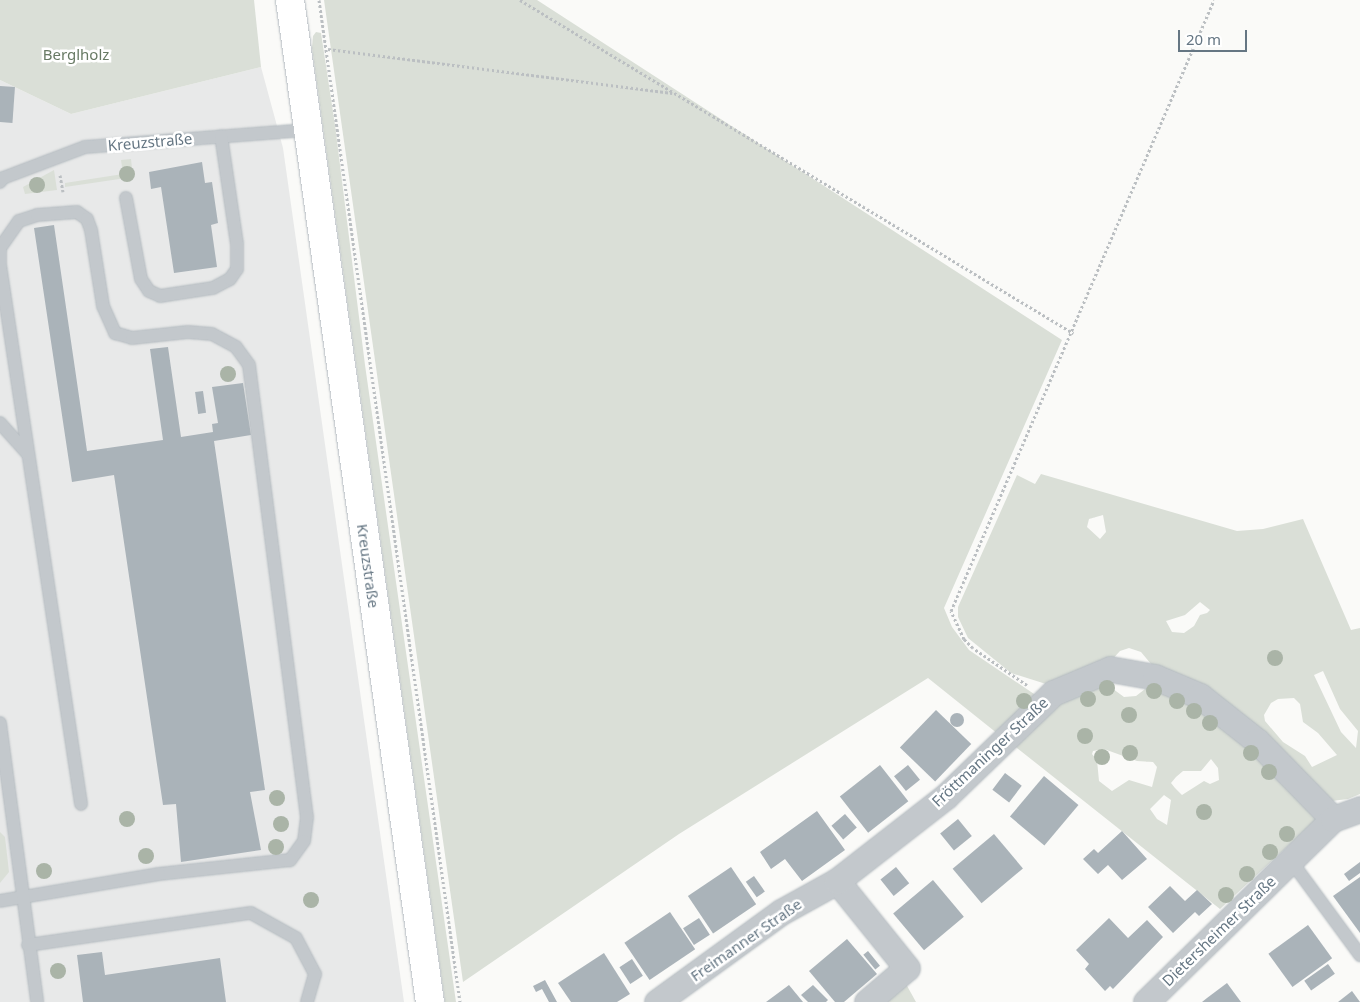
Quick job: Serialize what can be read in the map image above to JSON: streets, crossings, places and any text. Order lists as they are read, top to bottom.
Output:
{
  "streets": {
    "main road": ["Kreuzstraße"],
    "street": ["Fröttmaninger Straße", "Dietersheimer Straße", "Freimanner Straße"]
  },
  "crossings": [
    ["Fröttmaninger Straße", "Dietersheimer Straße"],
    ["Fröttmaninger Straße", "Freimanner Straße"]
  ],
  "parks": ["Berglholz"],
  "scale_bar": "20 m"
}
